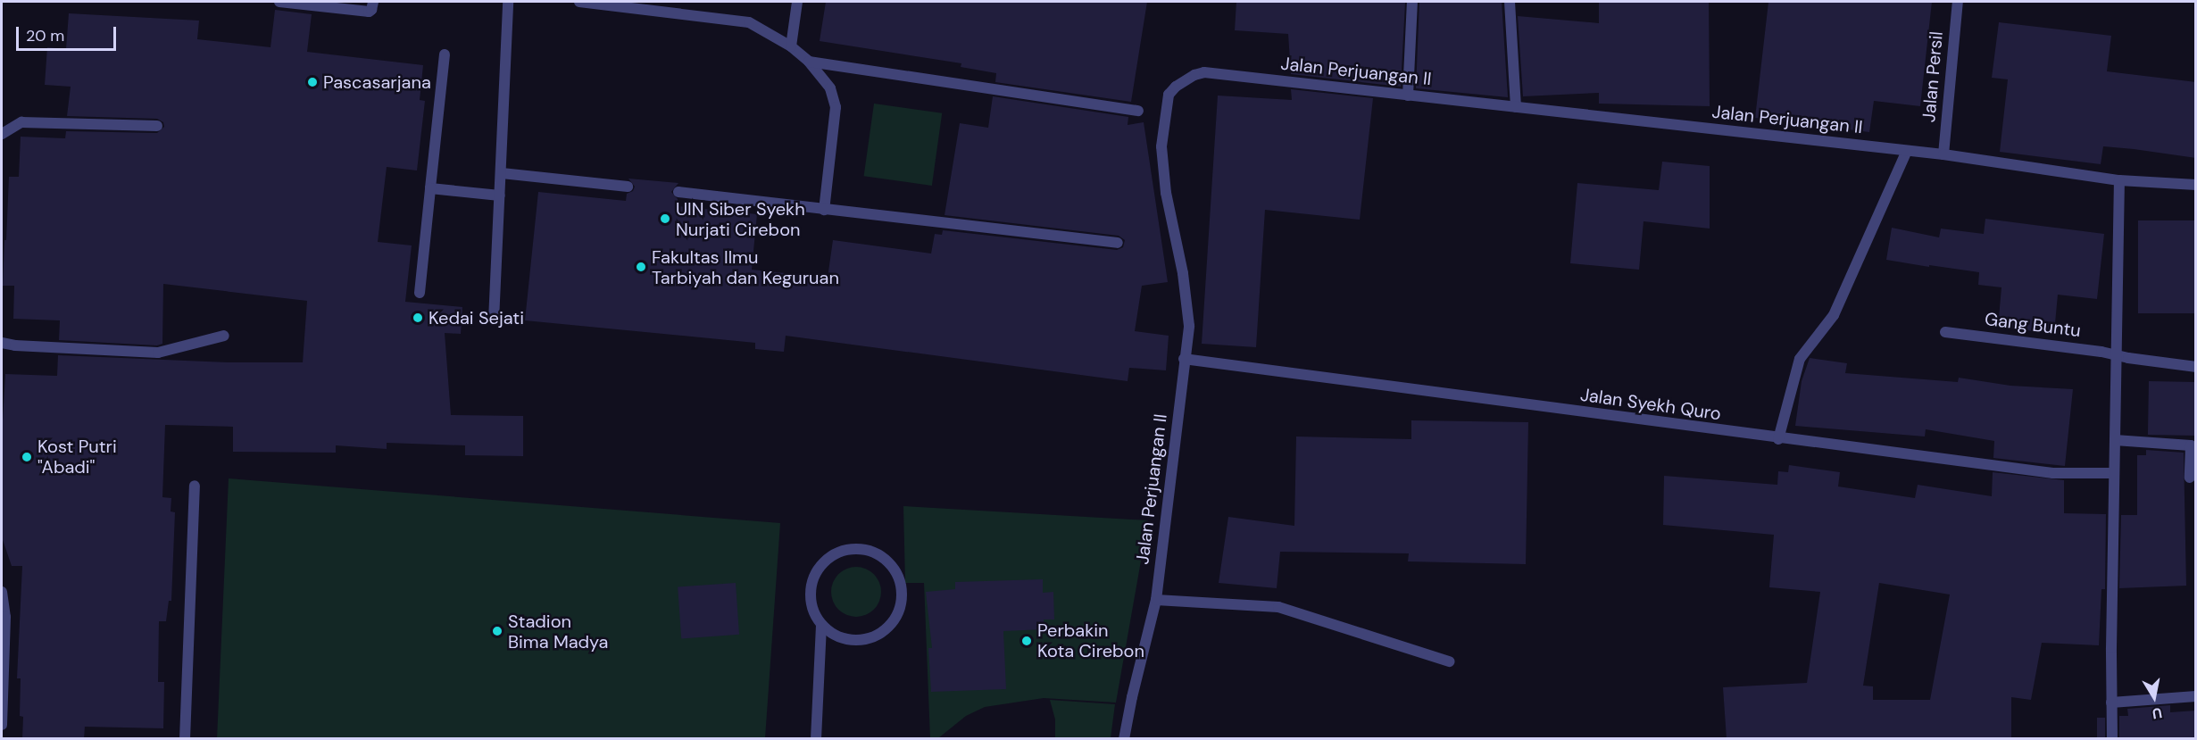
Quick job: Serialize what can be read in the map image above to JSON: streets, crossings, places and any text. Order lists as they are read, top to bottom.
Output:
{
  "streets": {
    "street": [
      "Jalan Perjuangan II",
      "Jalan Persil",
      "Gang Buntu",
      "Jalan Syekh Quro"
    ]
  },
  "crossings": [
    ["Jalan Perjuangan II", "Jalan Persil"],
    ["Jalan Perjuangan II", "Jalan Syekh Quro"]
  ],
  "places": [
    "Pascasarjana",
    "UIN Siber Syekh Nurjati Cirebon",
    "Fakultas Ilmu Tarbiyah dan Keguruan",
    "Kedai Sejati",
    "Kost Putri \"Abadi\"",
    "Stadion Bima Madya",
    "Perbakin Kota Cirebon"
  ],
  "scale_bar": "20 m",
  "north": "bottom"
}
